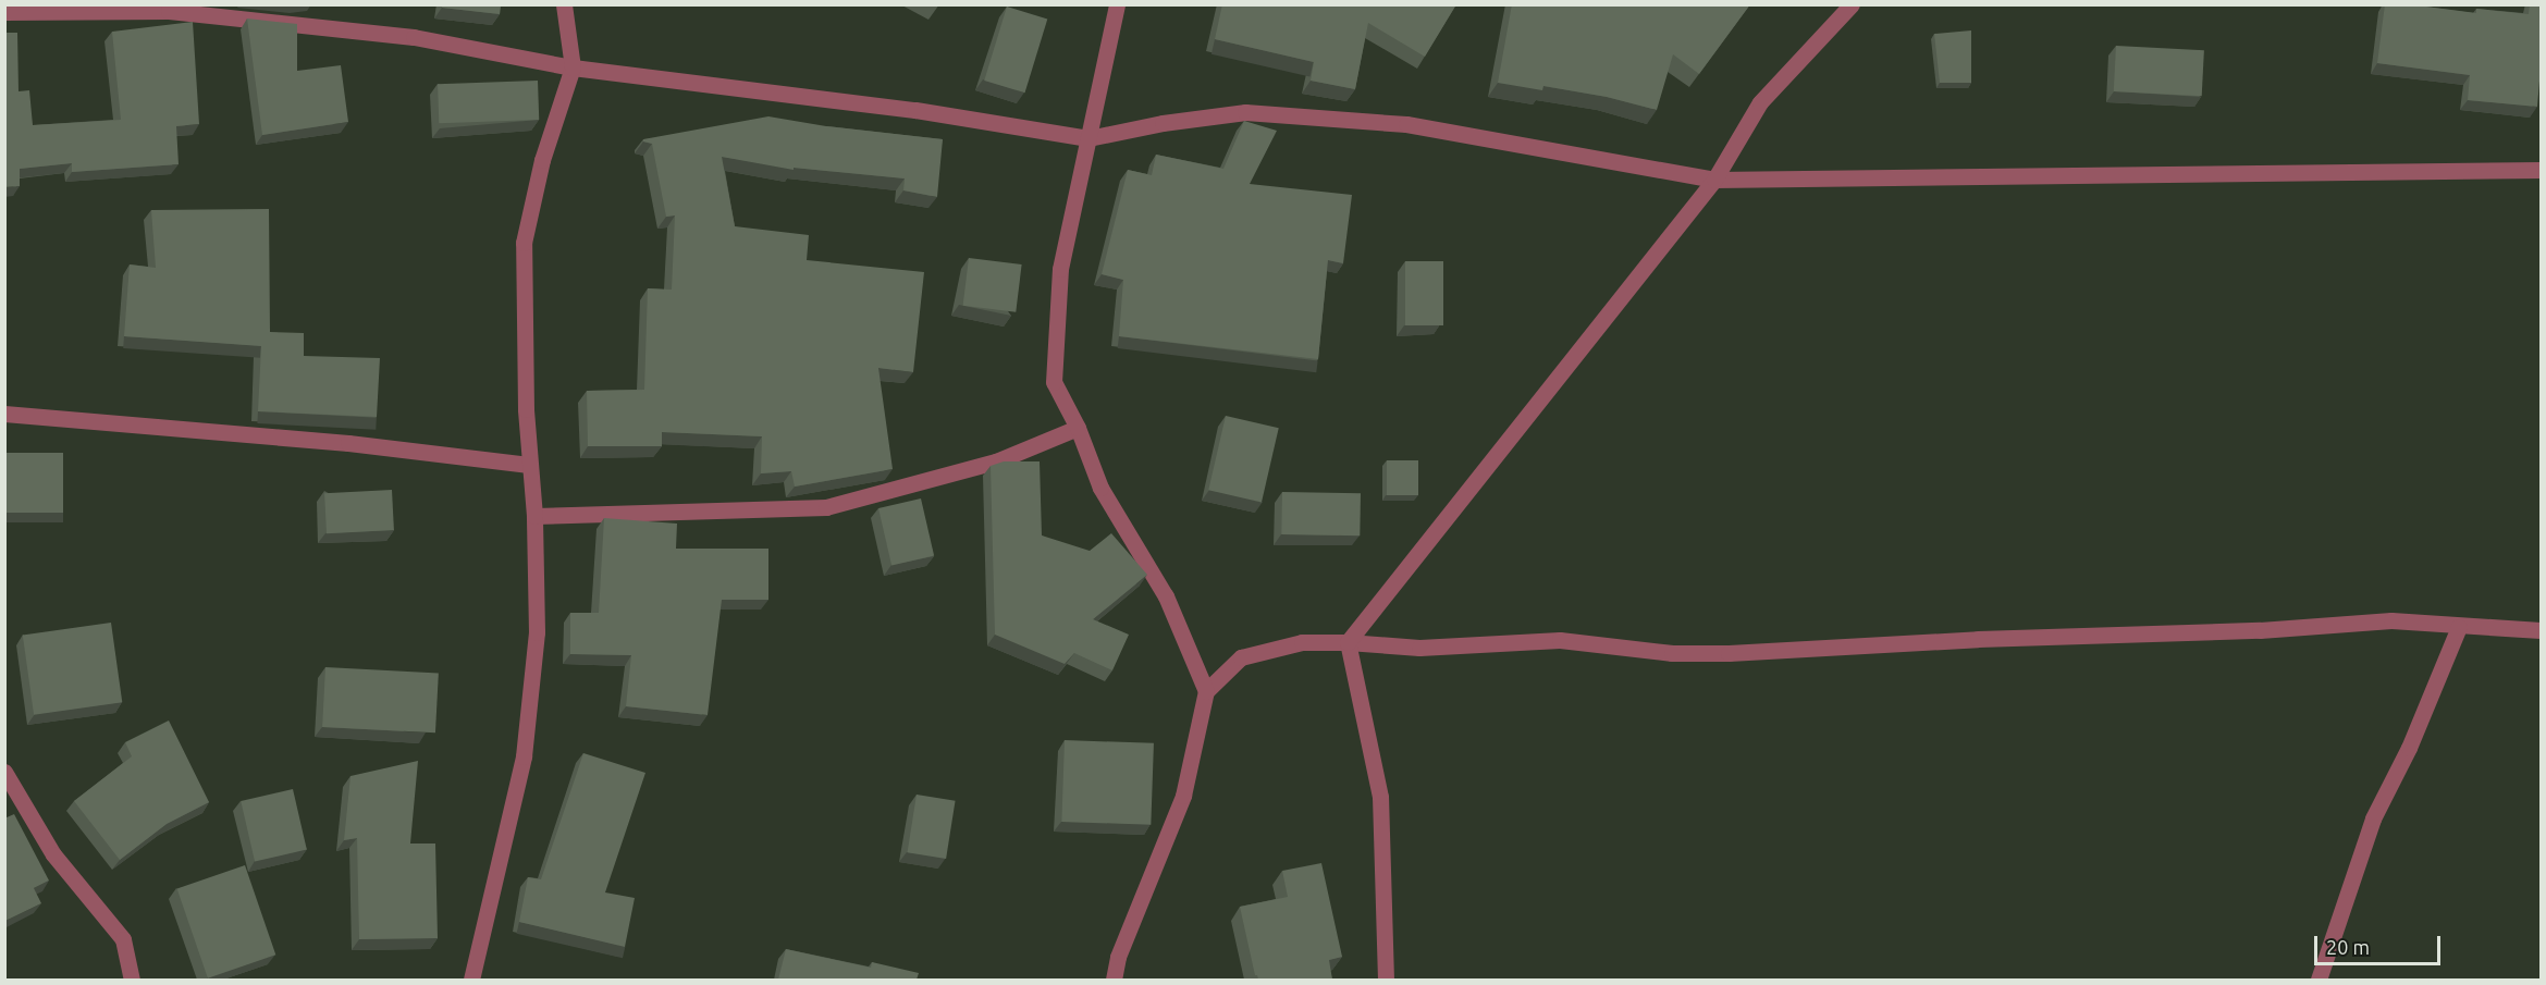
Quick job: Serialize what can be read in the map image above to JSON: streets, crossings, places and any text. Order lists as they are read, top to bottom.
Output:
{
  "scale_bar": "20 m"
}
